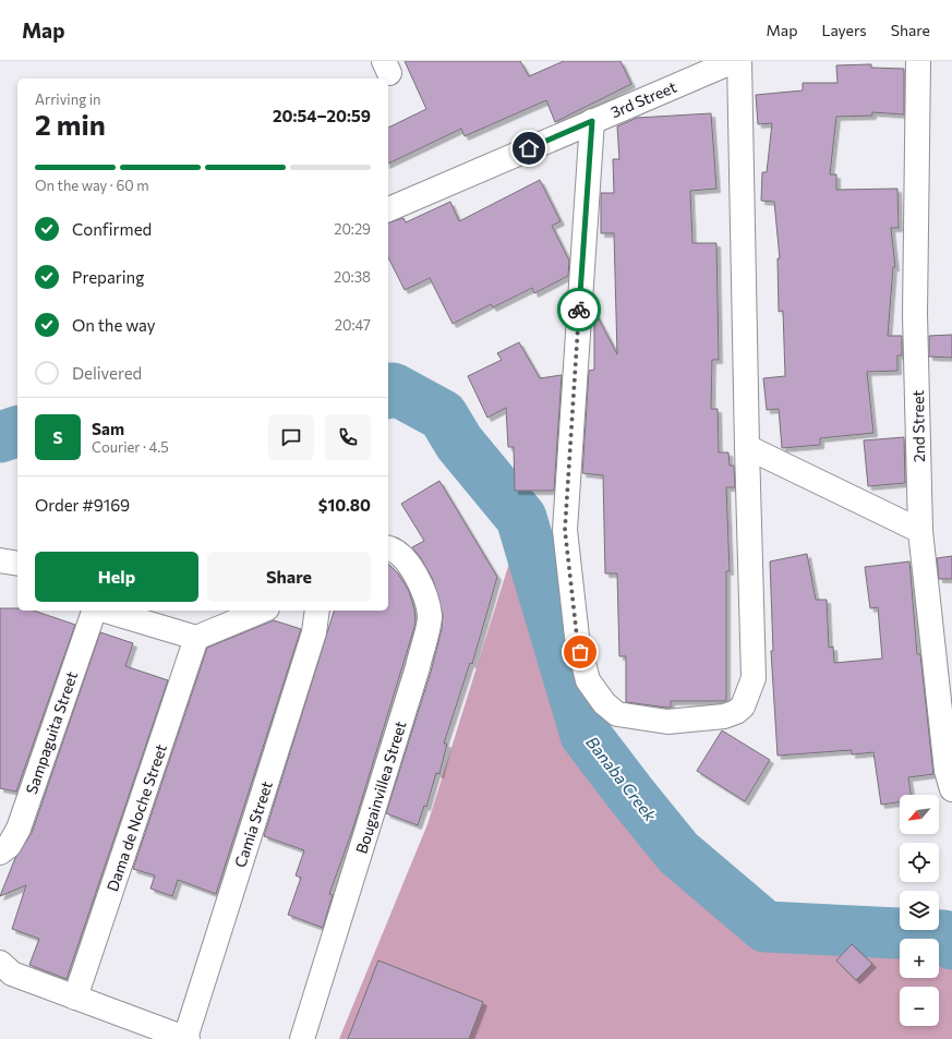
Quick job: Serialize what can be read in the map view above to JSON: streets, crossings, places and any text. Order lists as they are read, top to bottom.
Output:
{
  "streets": {
    "street": [
      "3rd Street",
      "2nd Street",
      "Sampaguita Street",
      "Bougainvillea Street",
      "Dama de Noche Street",
      "Camia Street"
    ]
  },
  "water": ["Banaba Creek"],
  "north": "bottom left",
  "page": {
    "header": "Map",
    "nav": ["Map", "Layers", "Share"],
    "heading": ["2 min", "Arriving in", "20:54–20:59"],
    "panel": [
      "Sam",
      "Courier · 4.5",
      "Order #9169",
      "$10.80"
    ],
    "bar": "On the way · 60 m",
    "list": [
      ["Confirmed", "20:29"],
      ["Preparing", "20:38"],
      ["On the way", "20:47"],
      "Delivered"
    ],
    "round": "S",
    "buttons": ["Help", "Share"],
    "map_buttons": ["+", "−"]
  }
}
